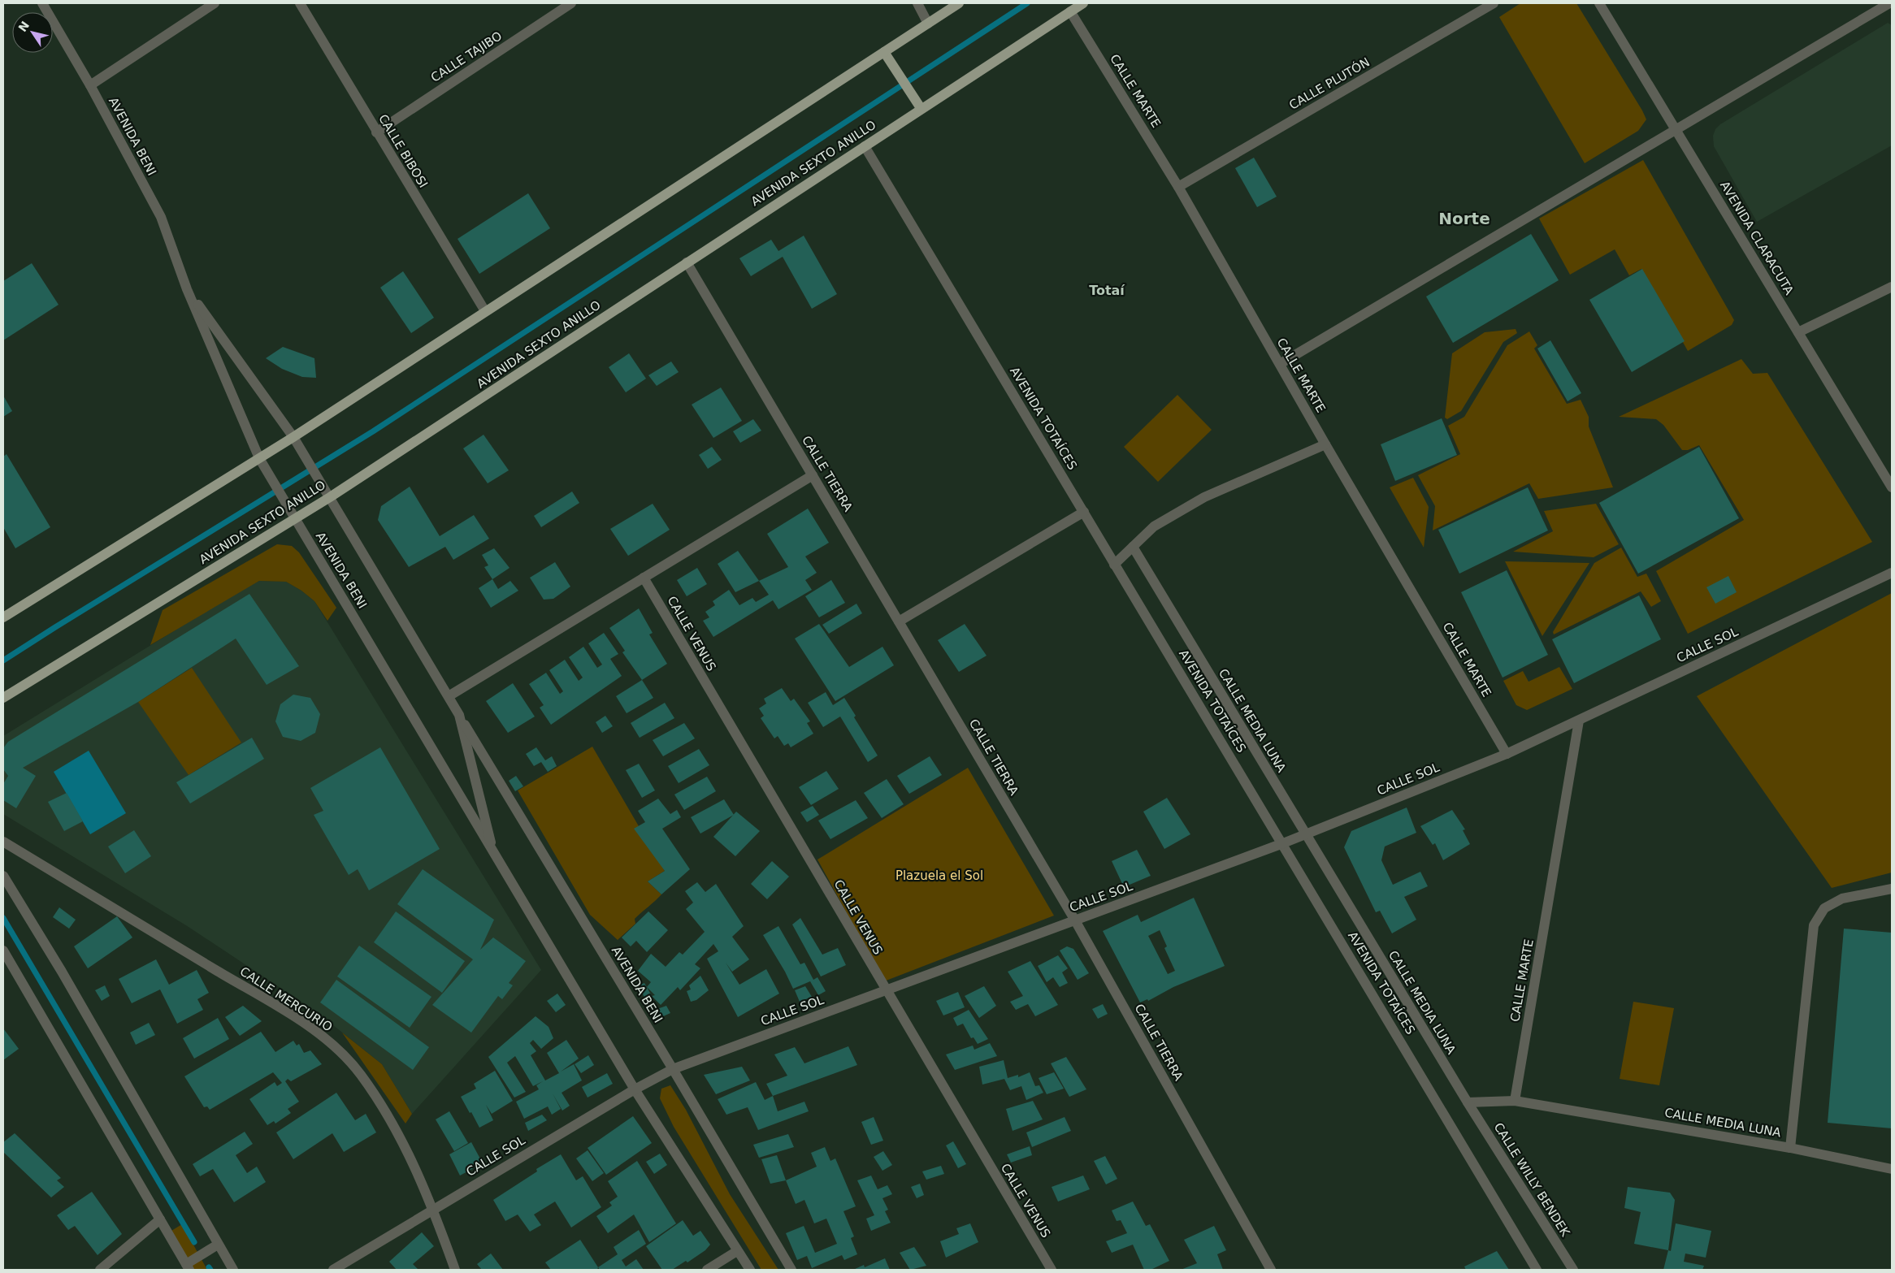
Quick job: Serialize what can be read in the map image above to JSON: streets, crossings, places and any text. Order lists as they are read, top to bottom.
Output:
{
  "streets": {
    "main road": ["AVENIDA SEXTO ANILLO"],
    "street": [
      "CALLE TAJIBO",
      "CALLE PLUTÓN",
      "CALLE MARTE",
      "AVENIDA BENI",
      "CALLE BIBOSI",
      "AVENIDA CLARACUTA",
      "AVENIDA TOTAÍCES",
      "CALLE TIERRA",
      "CALLE VENUS",
      "CALLE SOL",
      "CALLE MEDIA LUNA",
      "CALLE MERCURIO",
      "CALLE WILLY BENDEK"
    ]
  },
  "crossings": [
    ["CALLE TAJIBO", "CALLE BIBOSI"],
    ["CALLE PLUTÓN", "CALLE MARTE"],
    ["CALLE MARTE", "AVENIDA SEXTO ANILLO"],
    ["CALLE MARTE", "CALLE SOL"],
    ["CALLE MARTE", "CALLE MEDIA LUNA"],
    ["AVENIDA BENI", "AVENIDA SEXTO ANILLO"],
    ["AVENIDA BENI", "CALLE SOL"],
    ["AVENIDA SEXTO ANILLO", "AVENIDA TOTAÍCES"],
    ["AVENIDA SEXTO ANILLO", "CALLE TIERRA"],
    ["AVENIDA TOTAÍCES", "CALLE SOL"],
    ["CALLE TIERRA", "CALLE SOL"],
    ["CALLE VENUS", "CALLE SOL"],
    ["CALLE SOL", "CALLE MEDIA LUNA"],
    ["CALLE SOL", "CALLE MERCURIO"],
    ["CALLE MEDIA LUNA", "CALLE WILLY BENDEK"]
  ],
  "districts": ["Norte", "Totaí"],
  "parks": ["Plazuela el Sol"],
  "north": "top left"
}
